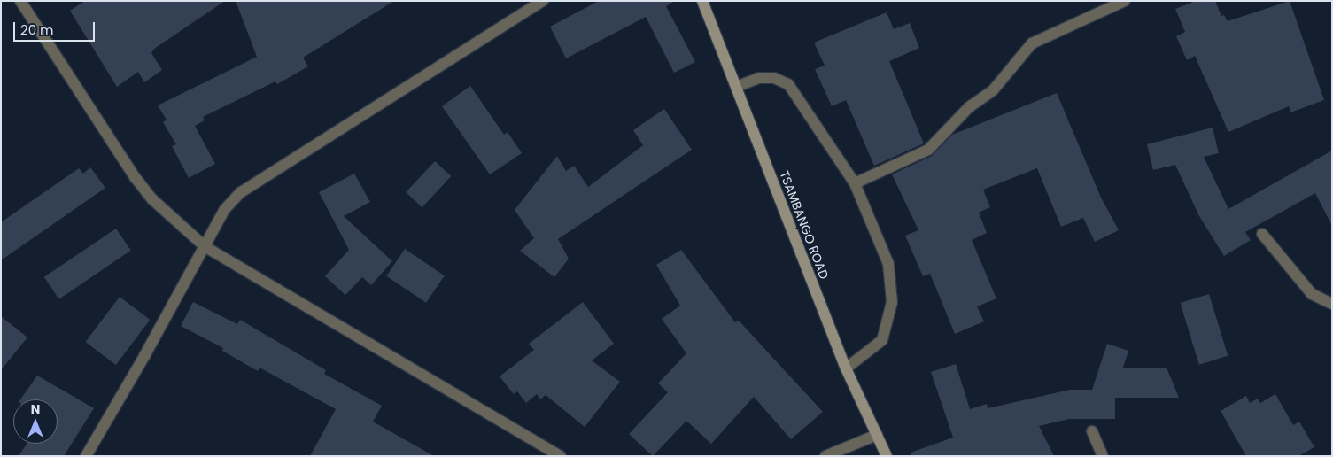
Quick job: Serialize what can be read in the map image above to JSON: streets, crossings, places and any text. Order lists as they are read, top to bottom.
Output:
{
  "streets": {
    "street": ["TSAMBANGO ROAD"]
  },
  "scale_bar": "20 m",
  "north": "top"
}
